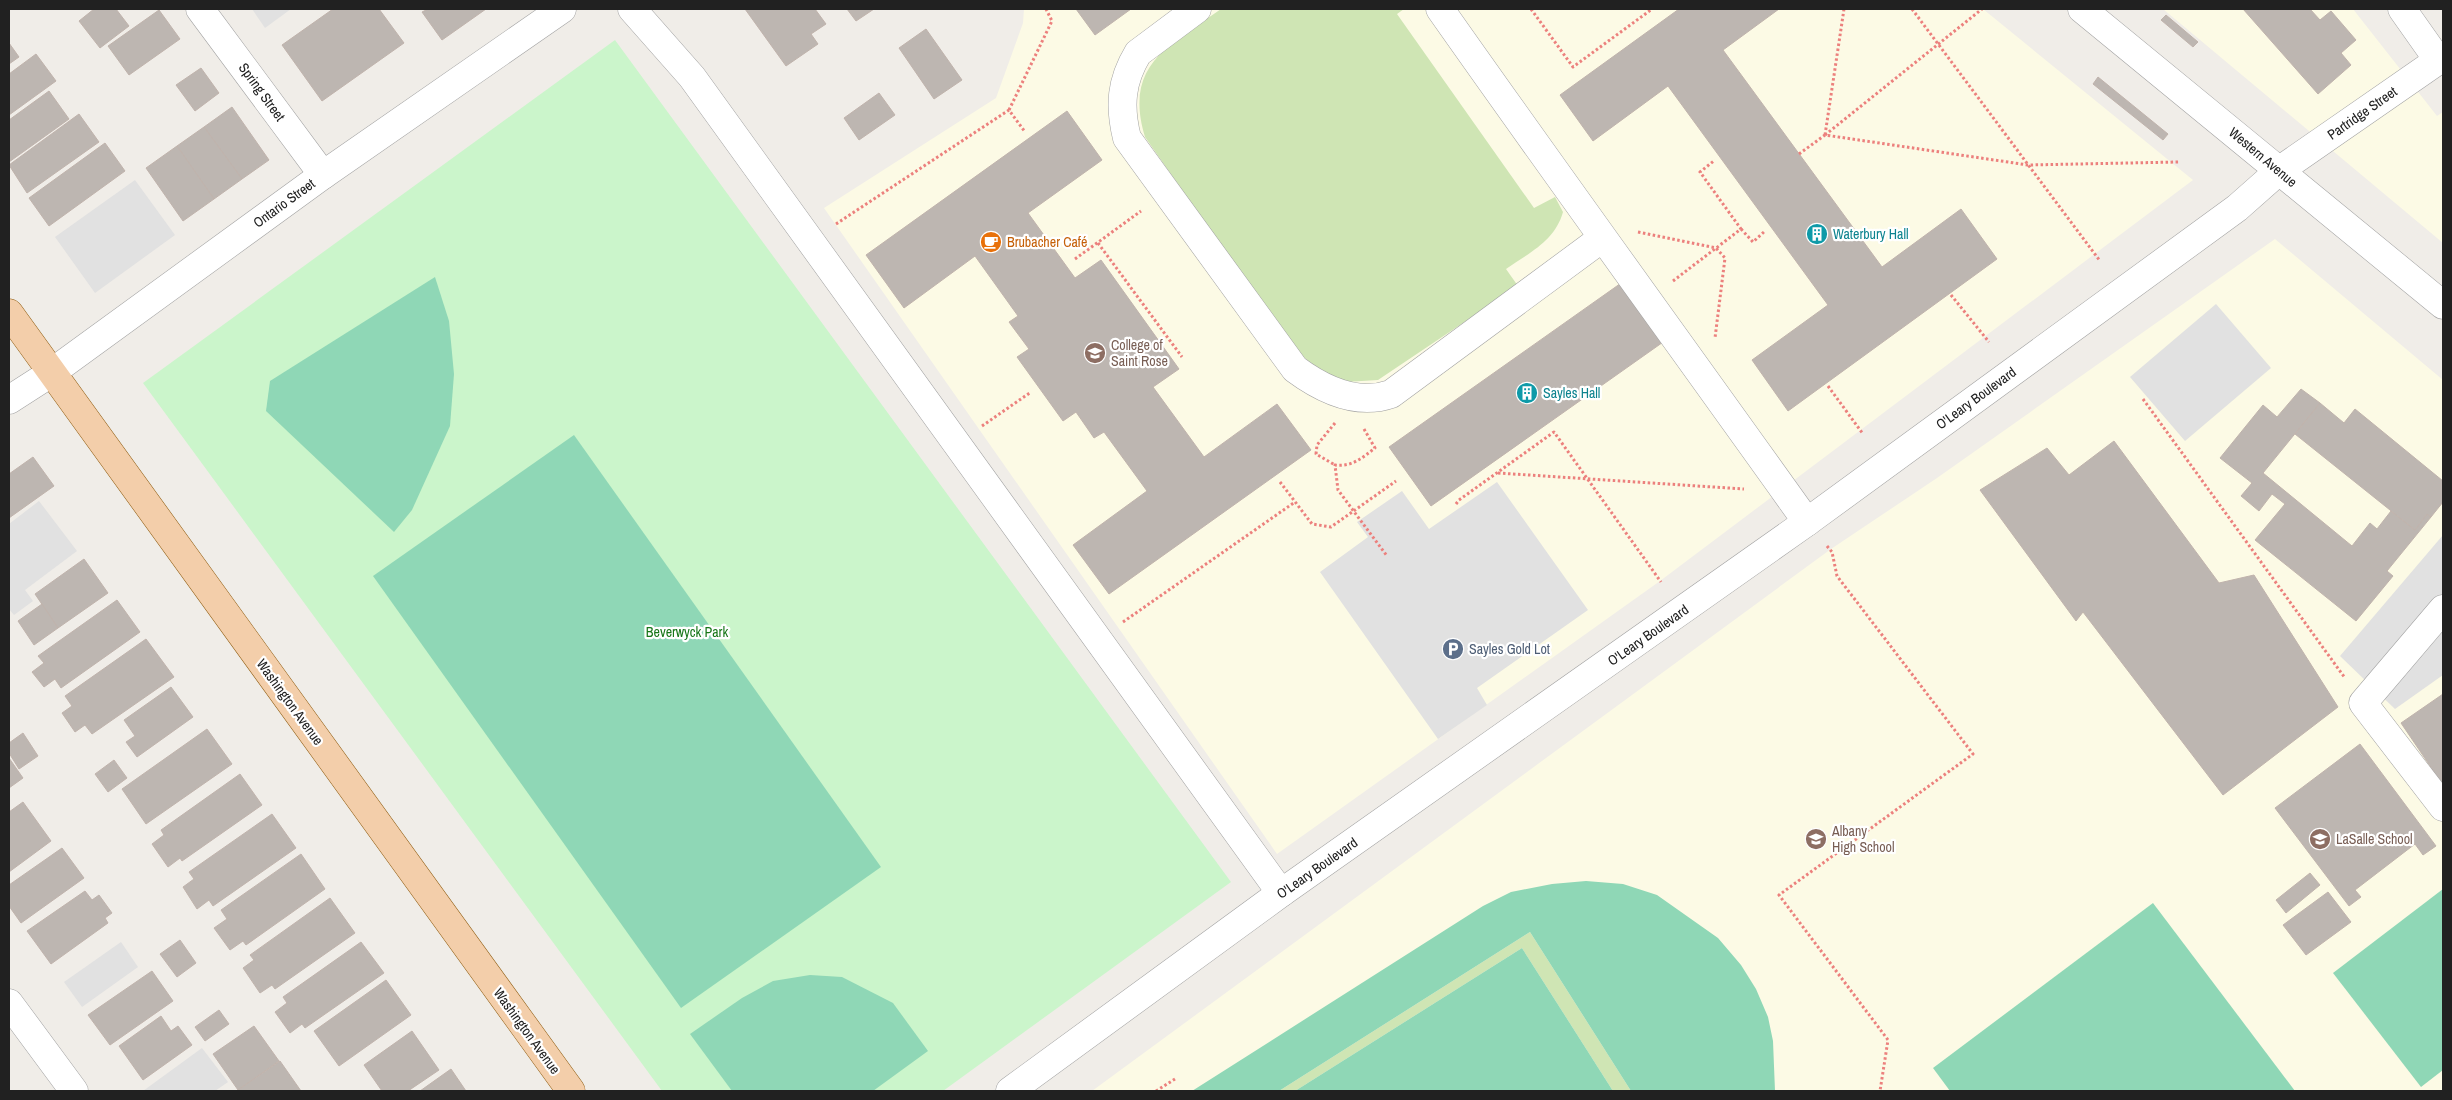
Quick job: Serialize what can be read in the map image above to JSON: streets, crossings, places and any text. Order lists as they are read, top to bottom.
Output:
{
  "streets": {
    "main road": ["Washington Avenue"],
    "street": [
      "Spring Street",
      "Partridge Street",
      "Western Avenue",
      "Ontario Street",
      "O'Leary Boulevard"
    ]
  },
  "crossings": [
    ["Spring Street", "Ontario Street"],
    ["Partridge Street", "Western Avenue"],
    ["Partridge Street", "O'Leary Boulevard"],
    ["Western Avenue", "O'Leary Boulevard"],
    ["Ontario Street", "Washington Avenue"]
  ],
  "parks": ["Beverwyck Park"],
  "places": {
    "building": ["Waterbury Hall", "Sayles Hall"],
    "cafe": ["Brubacher Café"],
    "school or university": ["College of Saint Rose", "Albany High School", "LaSalle School"],
    "parking": ["Sayles Gold Lot"]
  }
}
